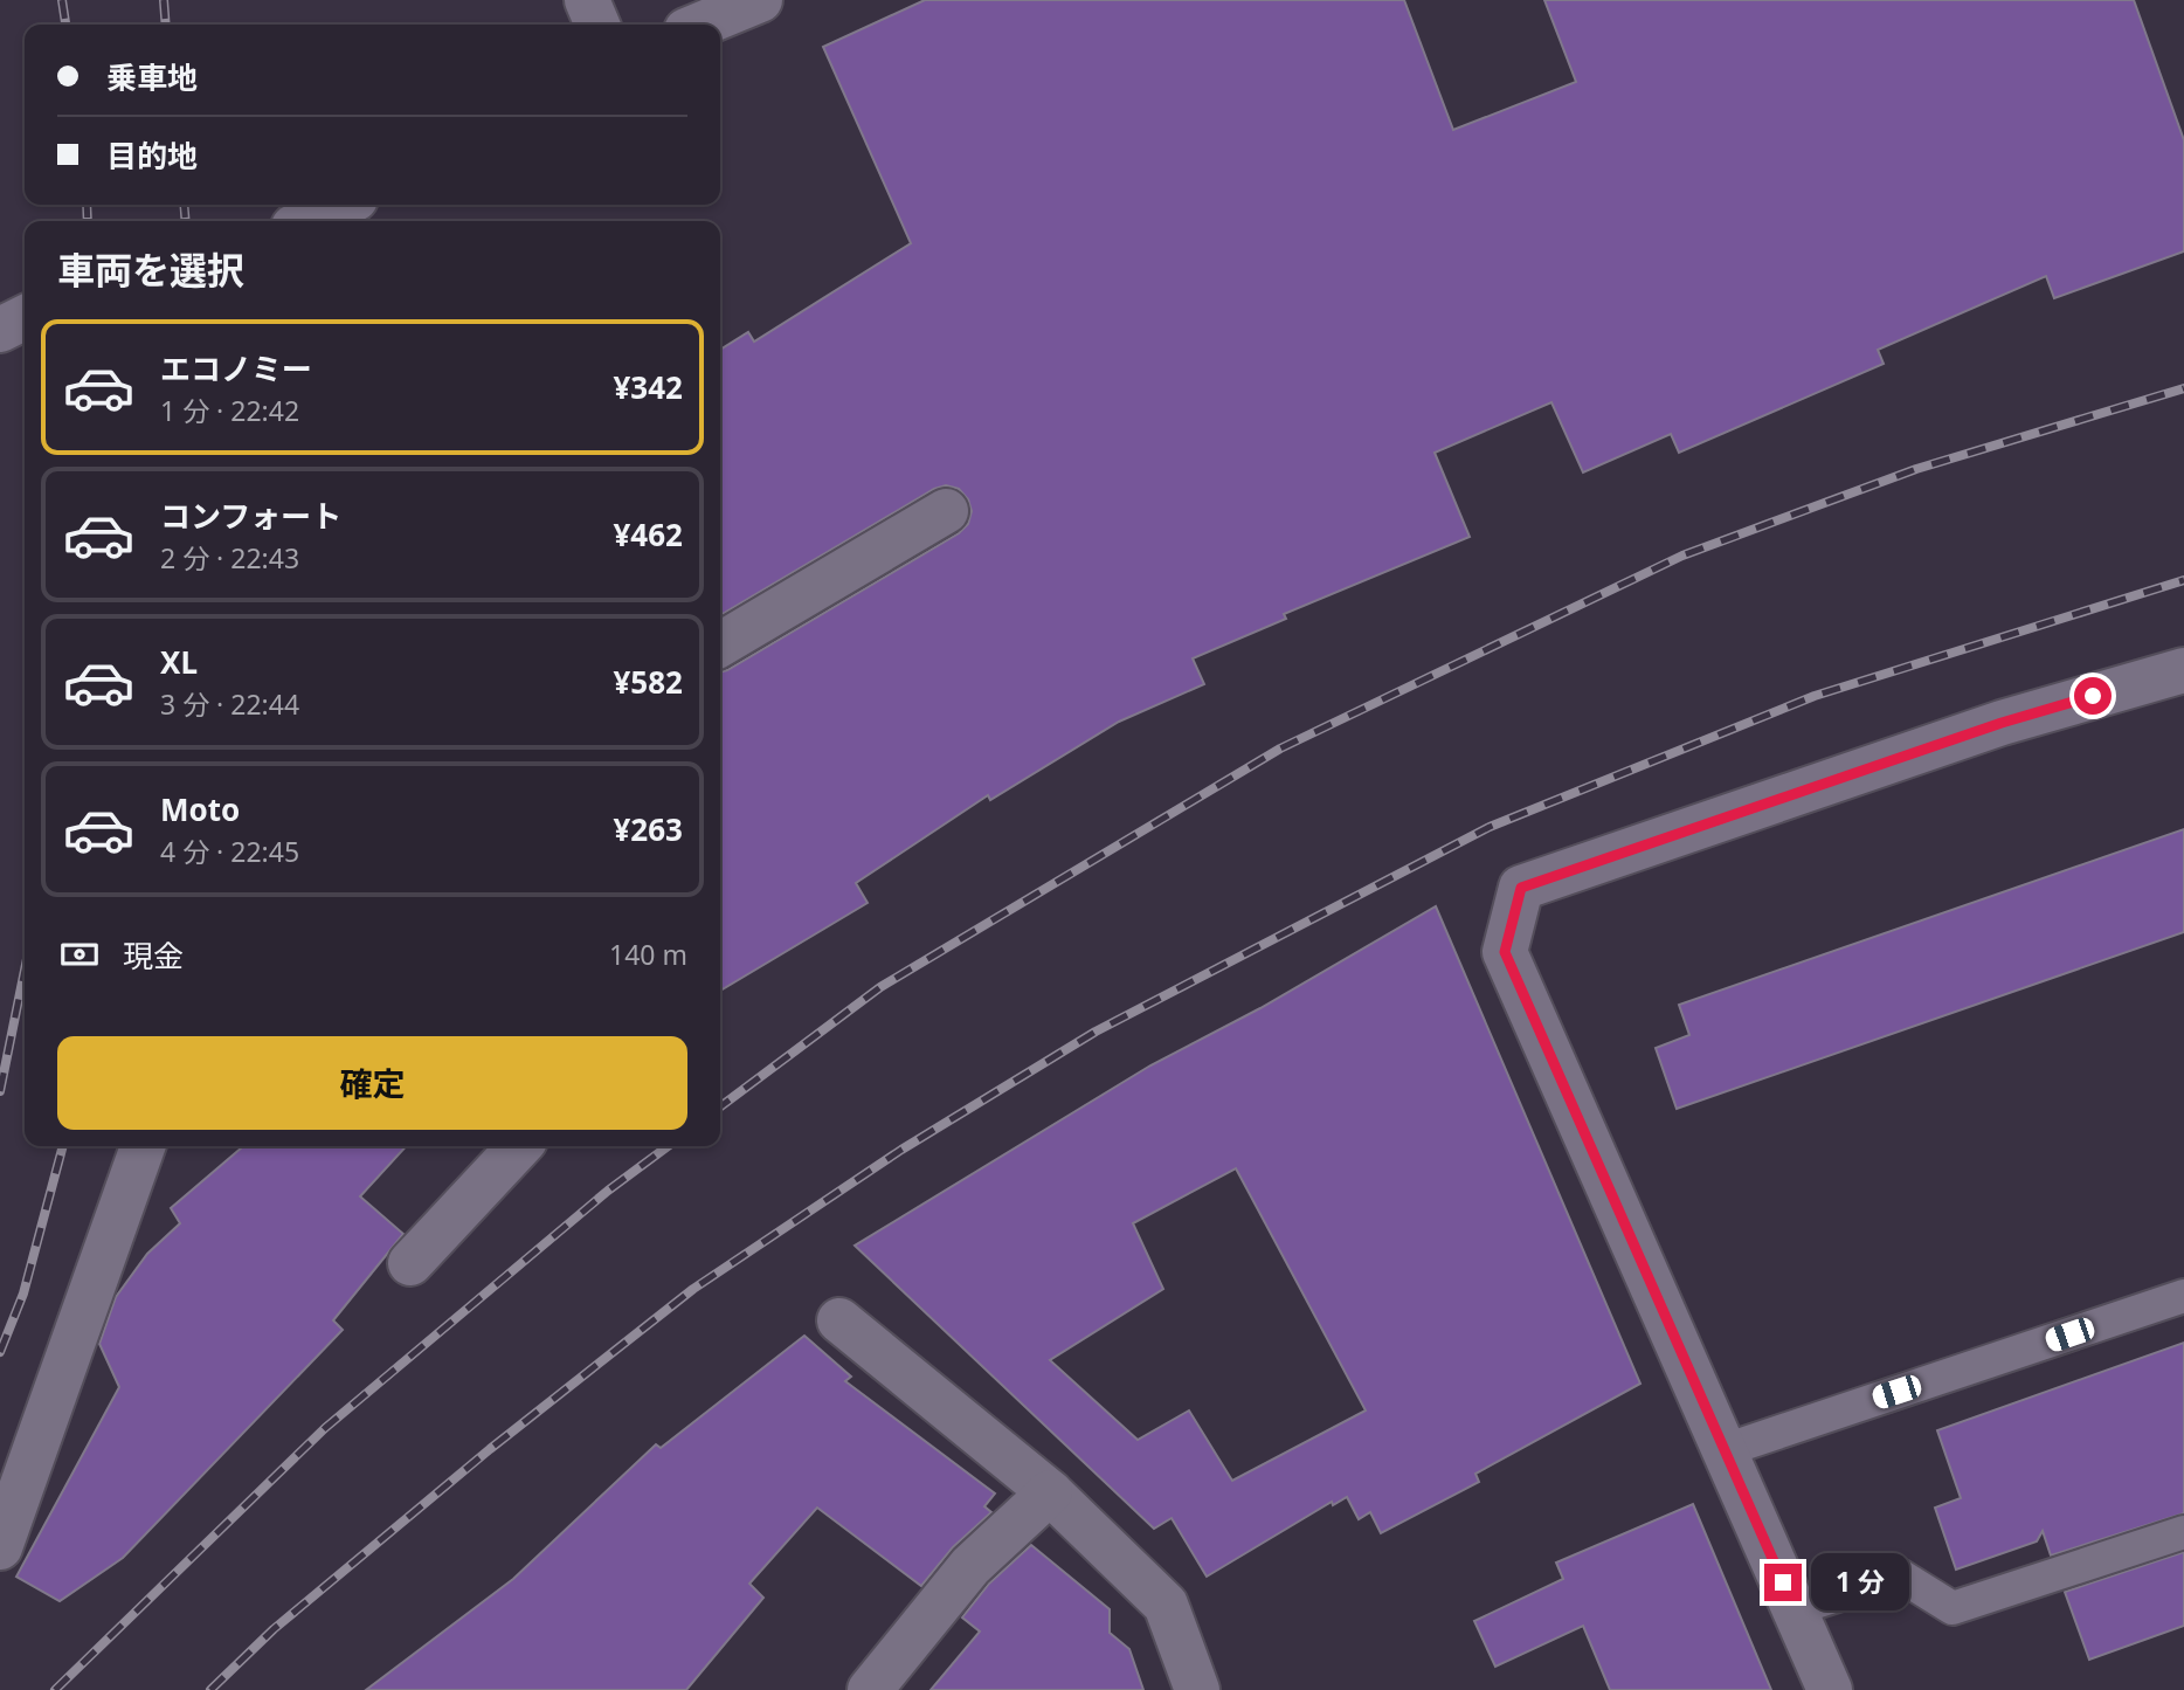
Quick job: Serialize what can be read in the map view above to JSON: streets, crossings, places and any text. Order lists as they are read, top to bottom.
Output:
{
  "page": {
    "banner": ["乗車地", "目的地"],
    "heading": "車両を選択",
    "list": [
      {
        "name": "エコノミー",
        "note": "1 分 · 22:42",
        "value": "¥342"
      },
      {
        "name": "コンフォート",
        "note": "2 分 · 22:43",
        "value": "¥462"
      },
      {
        "name": "XL",
        "note": "3 分 · 22:44",
        "value": "¥582"
      },
      {
        "name": "Moto",
        "note": "4 分 · 22:45",
        "value": "¥263"
      }
    ],
    "pay": ["現金", "140 m"],
    "buttons": "確定",
    "bubble": "1 分"
  }
}
